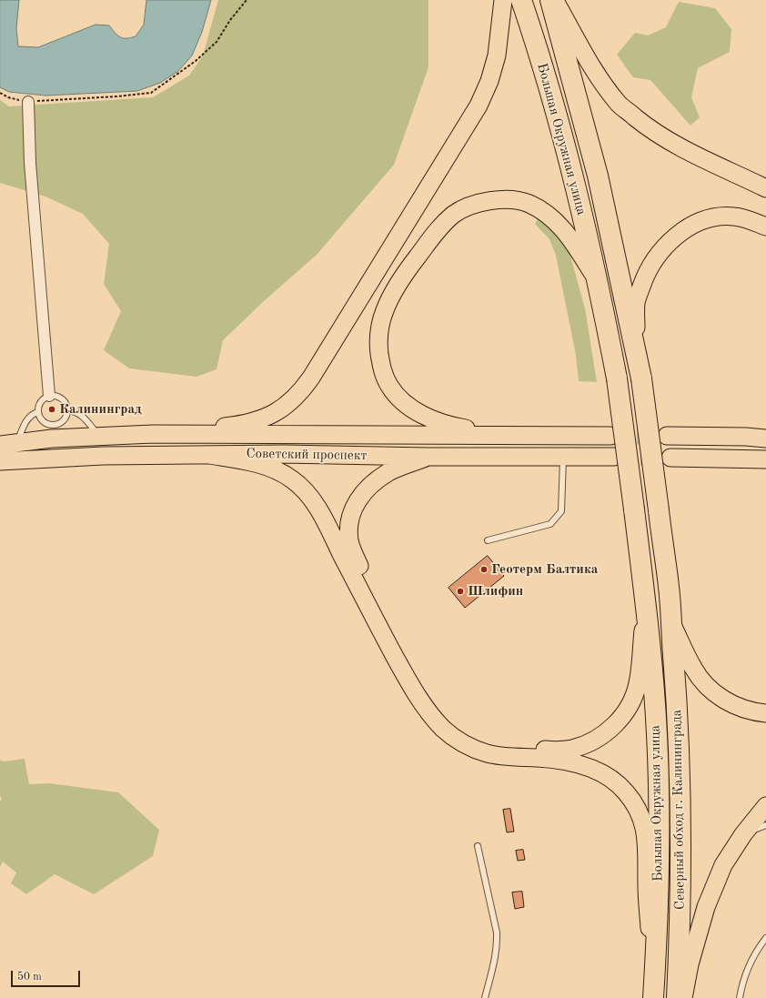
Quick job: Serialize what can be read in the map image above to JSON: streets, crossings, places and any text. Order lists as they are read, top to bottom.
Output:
{
  "streets": {
    "highway": ["Большая Окружная улица", "Северный обход г. Калининграда"],
    "main road": ["Советский проспект"]
  },
  "places": ["Калининград", "Геотерм Балтика", "Шлифин"],
  "scale_bar": "50 m"
}
